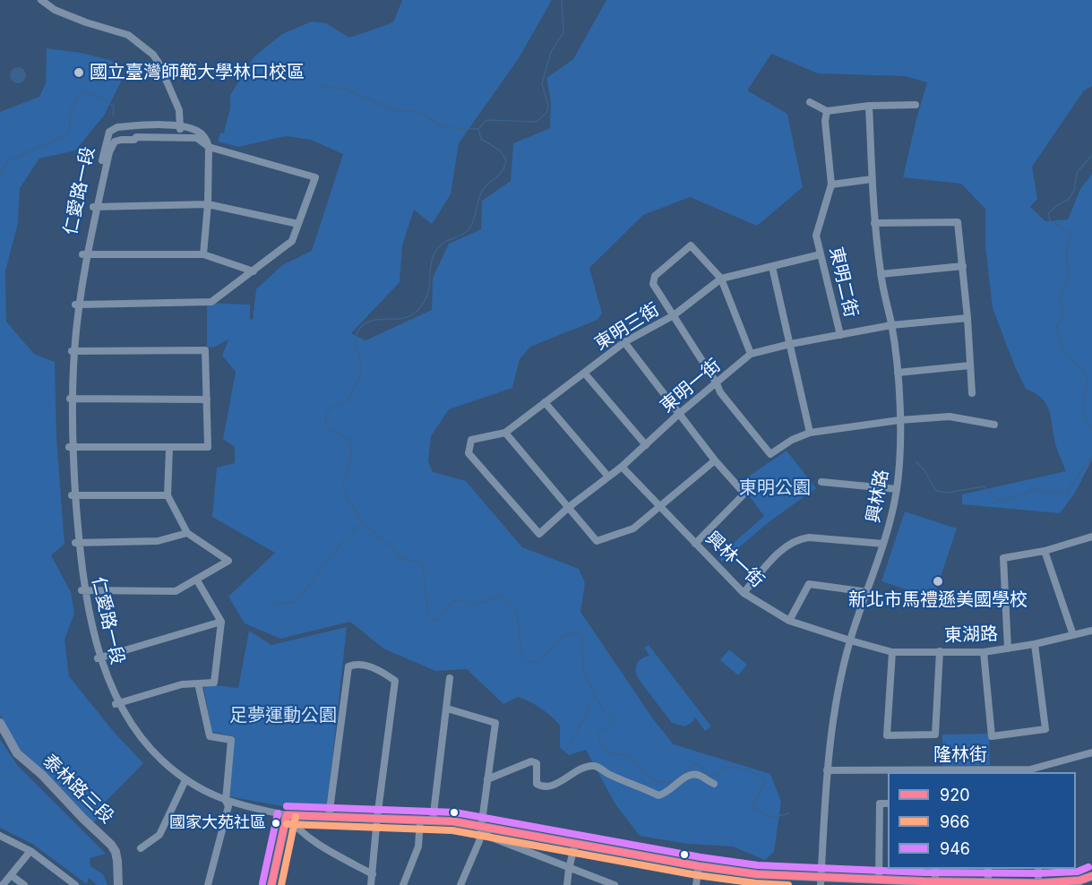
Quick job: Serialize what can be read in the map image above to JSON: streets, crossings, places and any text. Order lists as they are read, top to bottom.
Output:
{
  "streets": {
    "main road": ["仁愛路一段", "泰林路三段"],
    "street": [
      "東明二街",
      "東明三街",
      "東明一街",
      "興林路",
      "興林一街",
      "東湖路",
      "隆林街"
    ]
  },
  "crossings": [
    ["仁愛路一段", "興林路"],
    ["東明二街", "東明三街"],
    ["東明二街", "東明一街"],
    ["東明三街", "東明一街"],
    ["東明一街", "興林路"],
    ["東明一街", "興林一街"],
    ["興林路", "興林一街"],
    ["興林路", "東湖路"],
    ["興林路", "隆林街"],
    ["興林一街", "東湖路"]
  ],
  "parks": ["東明公園", "足夢運動公園"],
  "places": ["國立臺灣師範大學林口校區", "新北市馬禮遜美國學校", "國家大苑社區"],
  "lines": ["transit line 946", "transit line 920", "transit line 966"],
  "legend": ["920", "966", "946"]
}
